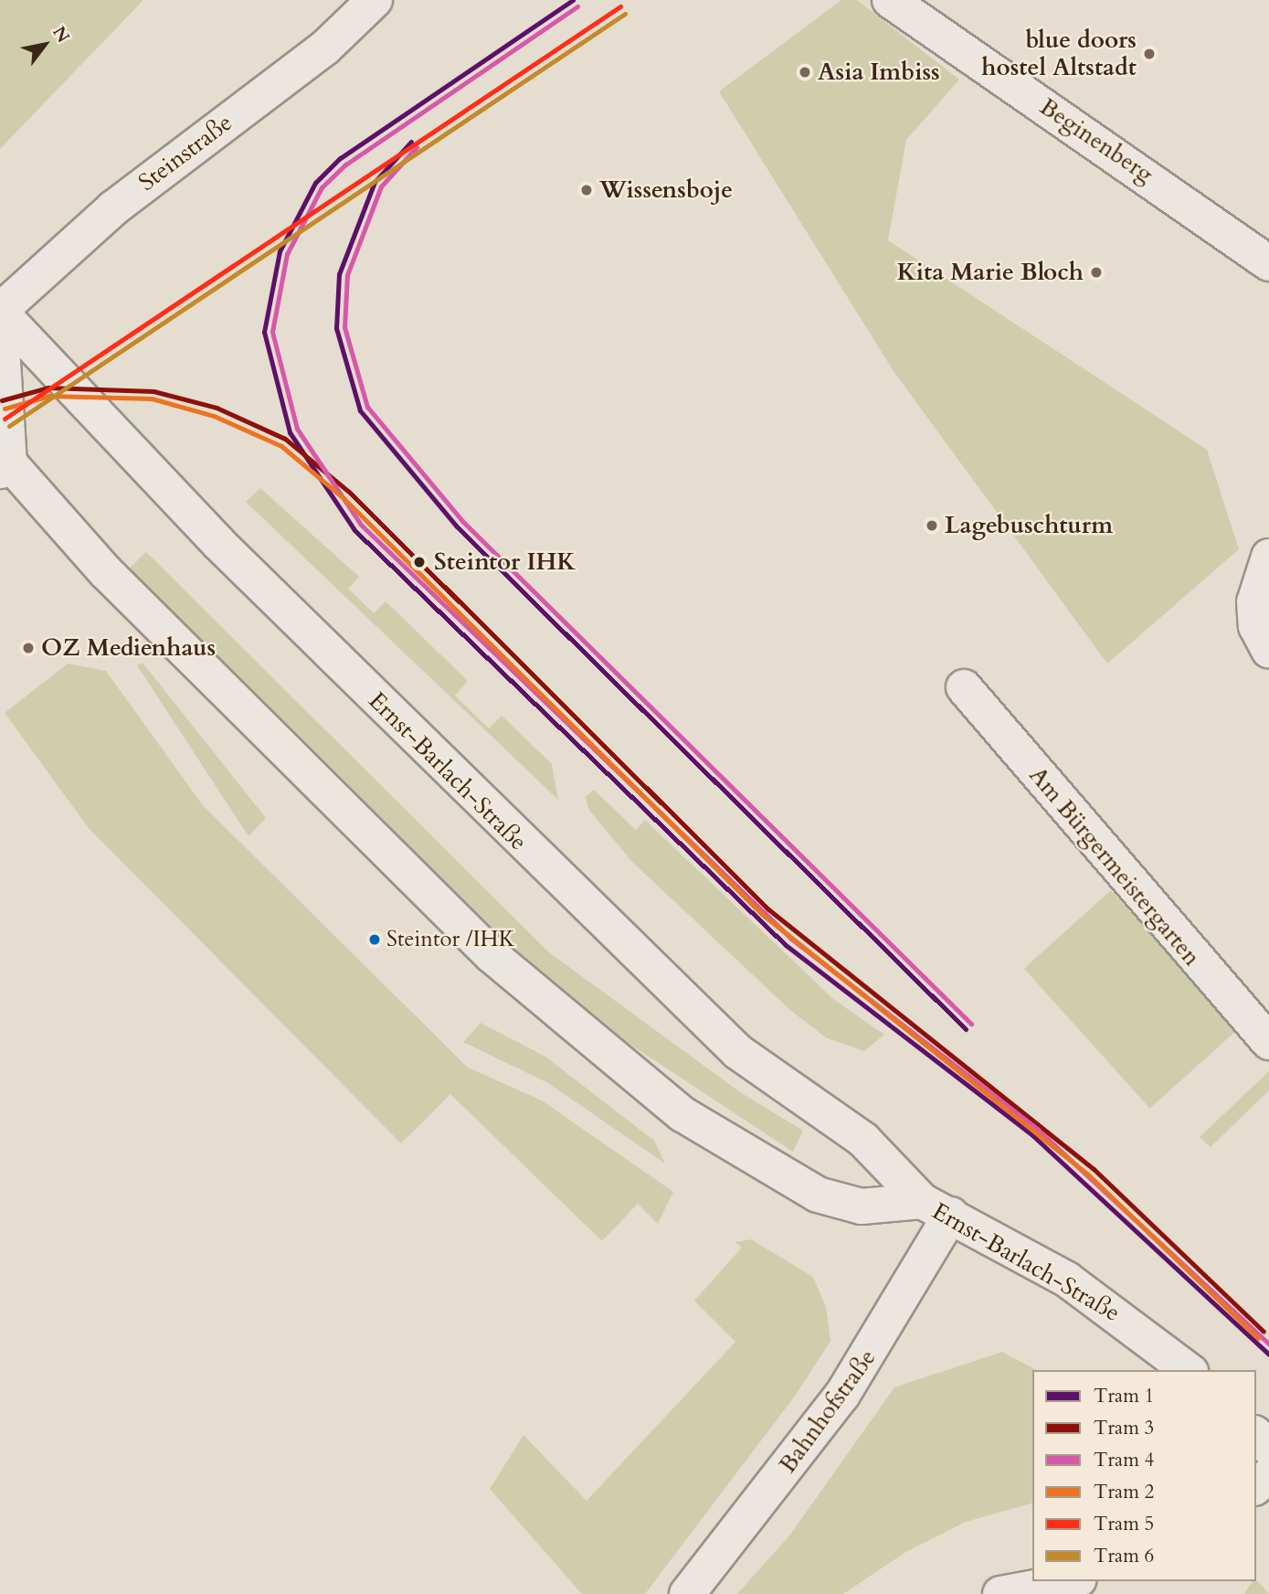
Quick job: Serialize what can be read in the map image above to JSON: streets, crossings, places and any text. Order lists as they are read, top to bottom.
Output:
{
  "streets": {
    "main road": [
      "Beginenberg",
      "Steinstraße",
      "Ernst-Barlach-Straße",
      "Am Bürgermeistergarten",
      "Bahnhofstraße"
    ]
  },
  "crossings": [
    ["Steinstraße", "Ernst-Barlach-Straße"],
    ["Ernst-Barlach-Straße", "Bahnhofstraße"]
  ],
  "places": [
    "blue doors hostel Altstadt",
    "Asia Imbiss",
    "Wissensboje",
    "Kita Marie Bloch",
    "Lagebuschturm",
    "Steintor IHK",
    "OZ Medienhaus",
    "Steintor /IHK"
  ],
  "lines": [
    "tram line 1",
    "tram line 4",
    "tram line 5",
    "tram line 6",
    "tram line 3",
    "tram line 2"
  ],
  "legend": [
    "Tram 1",
    "Tram 3",
    "Tram 4",
    "Tram 2",
    "Tram 5",
    "Tram 6"
  ],
  "north": "top right"
}
